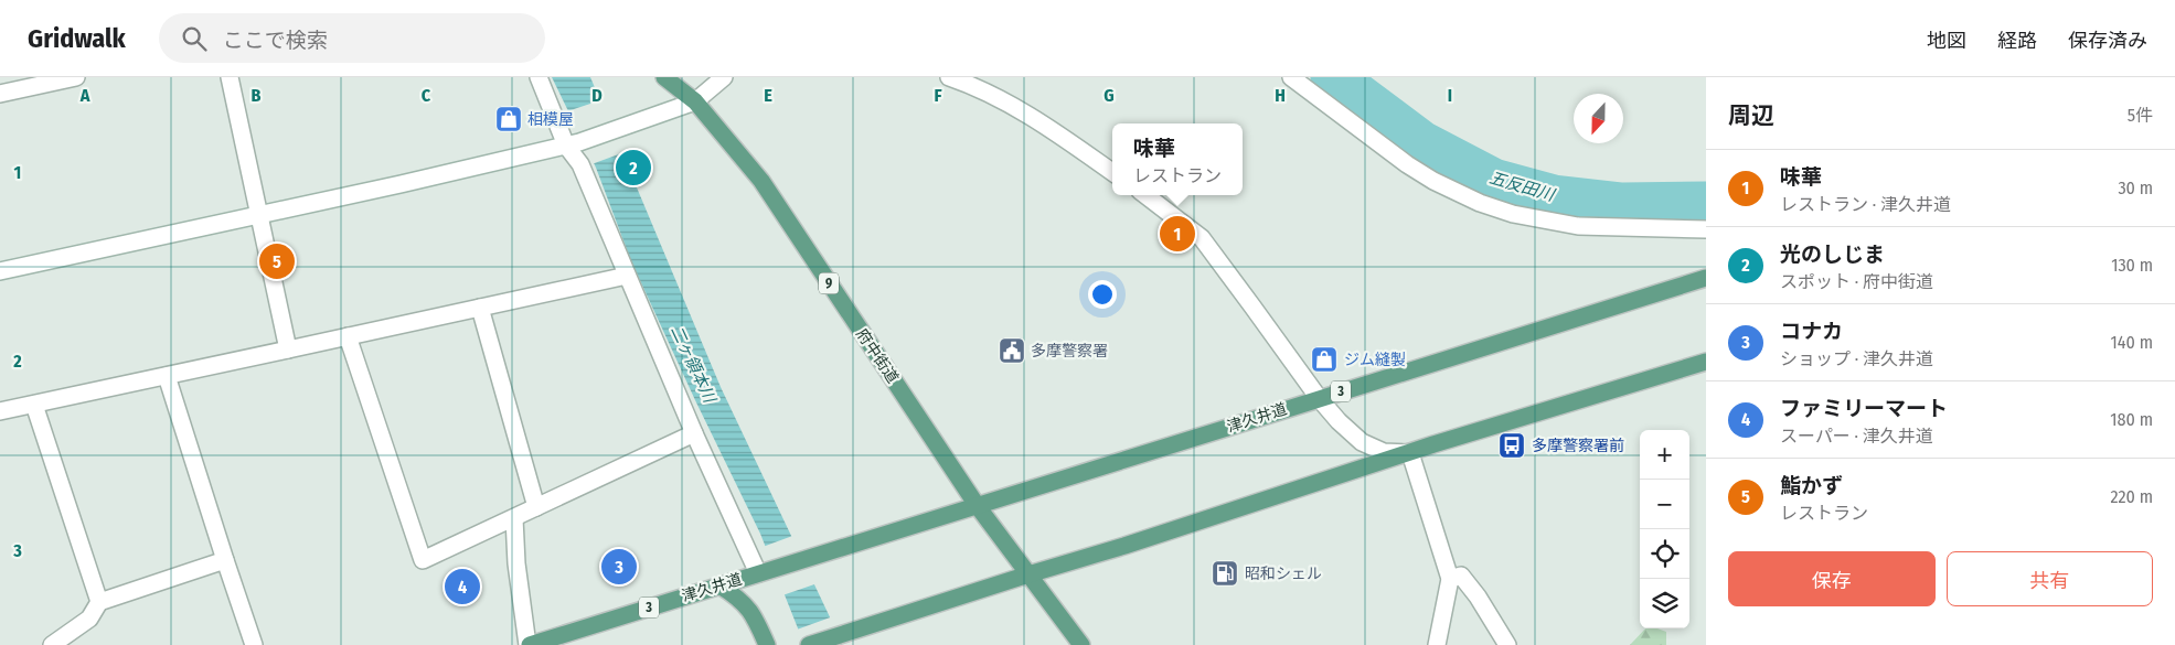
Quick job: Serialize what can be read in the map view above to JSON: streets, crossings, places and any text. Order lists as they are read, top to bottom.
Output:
{
  "streets": {
    "main road": [
      "9",
      "府中街道",
      "3",
      "津久井道"
    ]
  },
  "crossings": [
    ["府中街道", "津久井道"]
  ],
  "water": ["五反田川", "二ヶ領本川"],
  "places": {
    "shop": ["相模屋", "ジム縫製"],
    "public building": ["多摩警察署"],
    "bus stop": ["多摩警察署前"],
    "fuel station": ["昭和シェル"]
  },
  "north": "bottom",
  "page": {
    "header": "Gridwalk",
    "search": "ここで検索",
    "nav": ["地図", "経路", "保存済み"],
    "heading": ["周辺", "5件"],
    "popup": ["味華", "レストラン"],
    "pins": [
      "2",
      "1",
      "5",
      "3",
      "4"
    ],
    "list": [
      {
        "mark": "1",
        "name": "味華",
        "note": "レストラン · 津久井道",
        "value": "30 m"
      },
      {
        "mark": "2",
        "name": "光のしじま",
        "note": "スポット · 府中街道",
        "value": "130 m"
      },
      {
        "mark": "3",
        "name": "コナカ",
        "note": "ショップ · 津久井道",
        "value": "140 m"
      },
      {
        "mark": "4",
        "name": "ファミリーマート",
        "note": "スーパー · 津久井道",
        "value": "180 m"
      },
      {
        "mark": "5",
        "name": "鮨かず",
        "note": "レストラン",
        "value": "220 m"
      }
    ],
    "map_buttons": ["+", "−"],
    "buttons": ["保存", "共有"]
  },
  "grid": {
    "columns": [
      "A",
      "B",
      "C",
      "D",
      "E",
      "F",
      "G",
      "H",
      "I"
    ],
    "rows": ["1", "2", "3"]
  }
}
